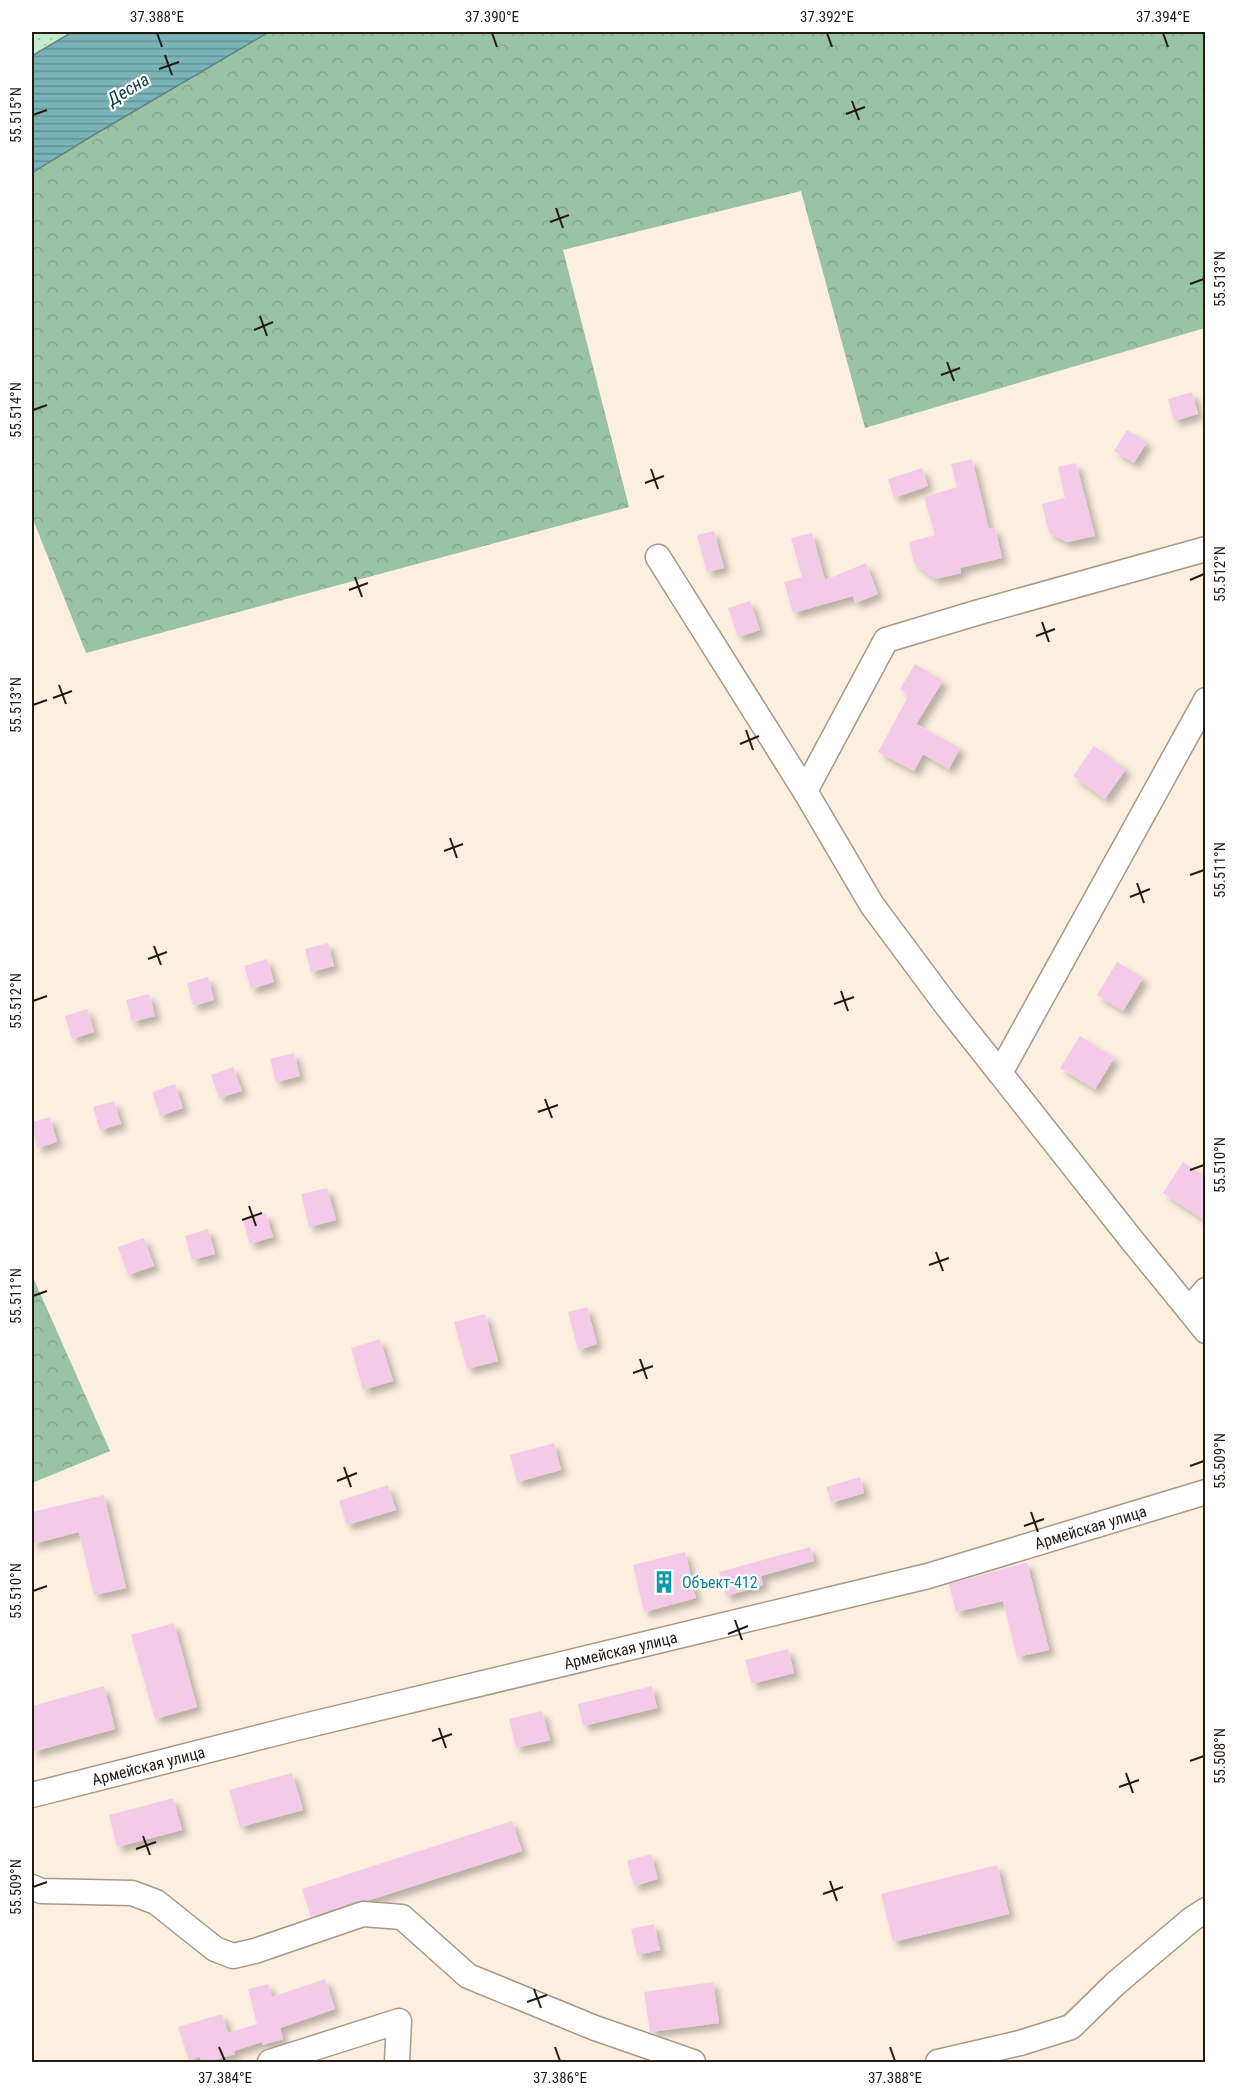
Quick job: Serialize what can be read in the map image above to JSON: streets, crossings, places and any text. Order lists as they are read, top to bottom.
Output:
{
  "streets": {
    "street": ["Армейская улица"]
  },
  "water": ["Десна"],
  "places": {
    "building": ["Объект-412"]
  },
  "coordinates": [
    "37.388°E",
    "37.390°E",
    "37.392°E",
    "37.394°E",
    "55.515°N",
    "55.513°N",
    "55.514°N",
    "55.512°N",
    "55.511°N",
    "55.510°N",
    "55.509°N",
    "55.508°N",
    "37.384°E",
    "37.386°E"
  ]
}
